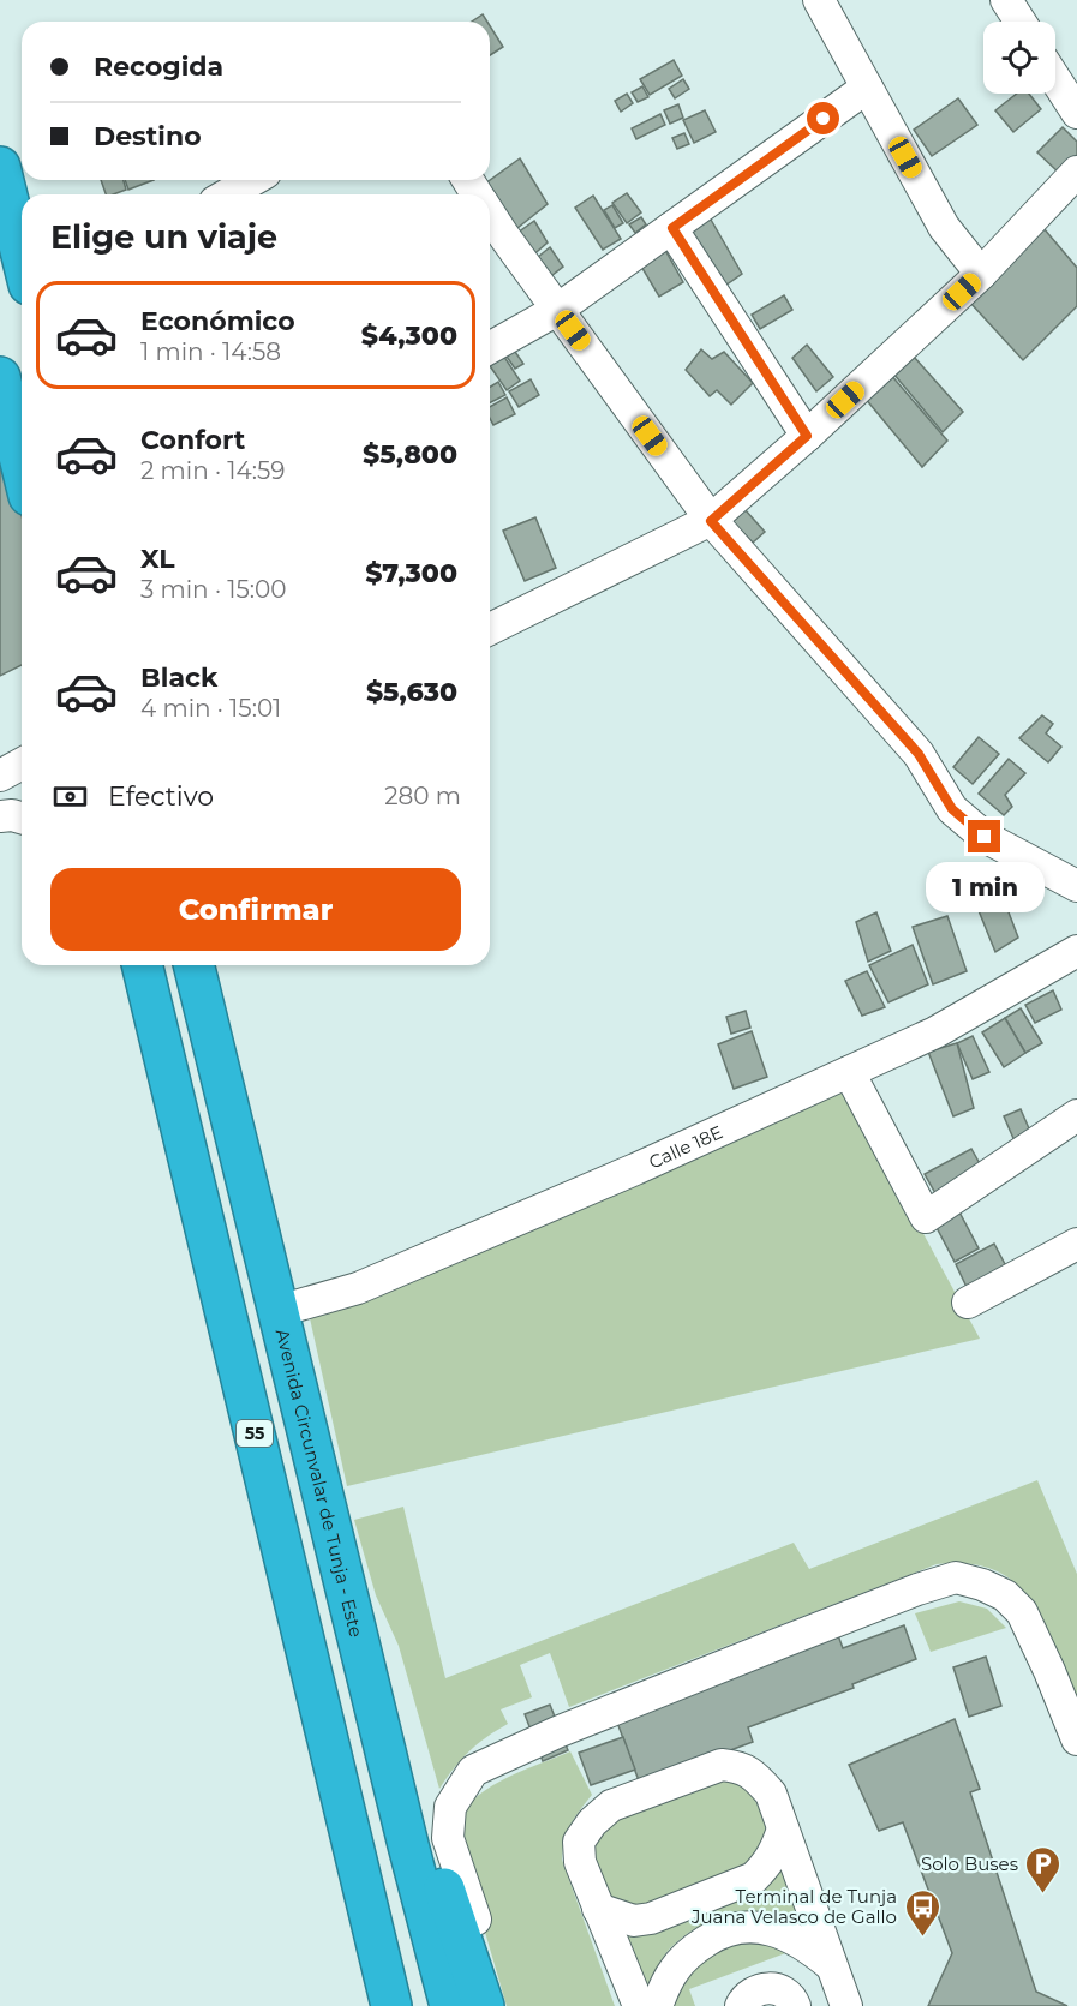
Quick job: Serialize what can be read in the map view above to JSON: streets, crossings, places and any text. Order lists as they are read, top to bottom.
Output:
{
  "streets": {
    "highway": ["55", "Avenida Circunvalar de Tunja - Este"],
    "street": ["Calle 18E"]
  },
  "crossings": [
    ["Calle 18E", "Avenida Circunvalar de Tunja - Este"]
  ],
  "places": {
    "parking": ["Solo Buses"],
    "bus stop": ["Terminal de Tunja Juana Velasco de Gallo"]
  },
  "page": {
    "banner": ["Recogida", "Destino"],
    "heading": "Elige un viaje",
    "list": [
      {
        "name": "Económico",
        "note": "1 min · 14:58",
        "value": "$4,300"
      },
      {
        "name": "Confort",
        "note": "2 min · 14:59",
        "value": "$5,800"
      },
      {
        "name": "XL",
        "note": "3 min · 15:00",
        "value": "$7,300"
      },
      {
        "name": "Black",
        "note": "4 min · 15:01",
        "value": "$5,630"
      }
    ],
    "pay": ["Efectivo", "280 m"],
    "buttons": "Confirmar",
    "bubble": "1 min"
  }
}
